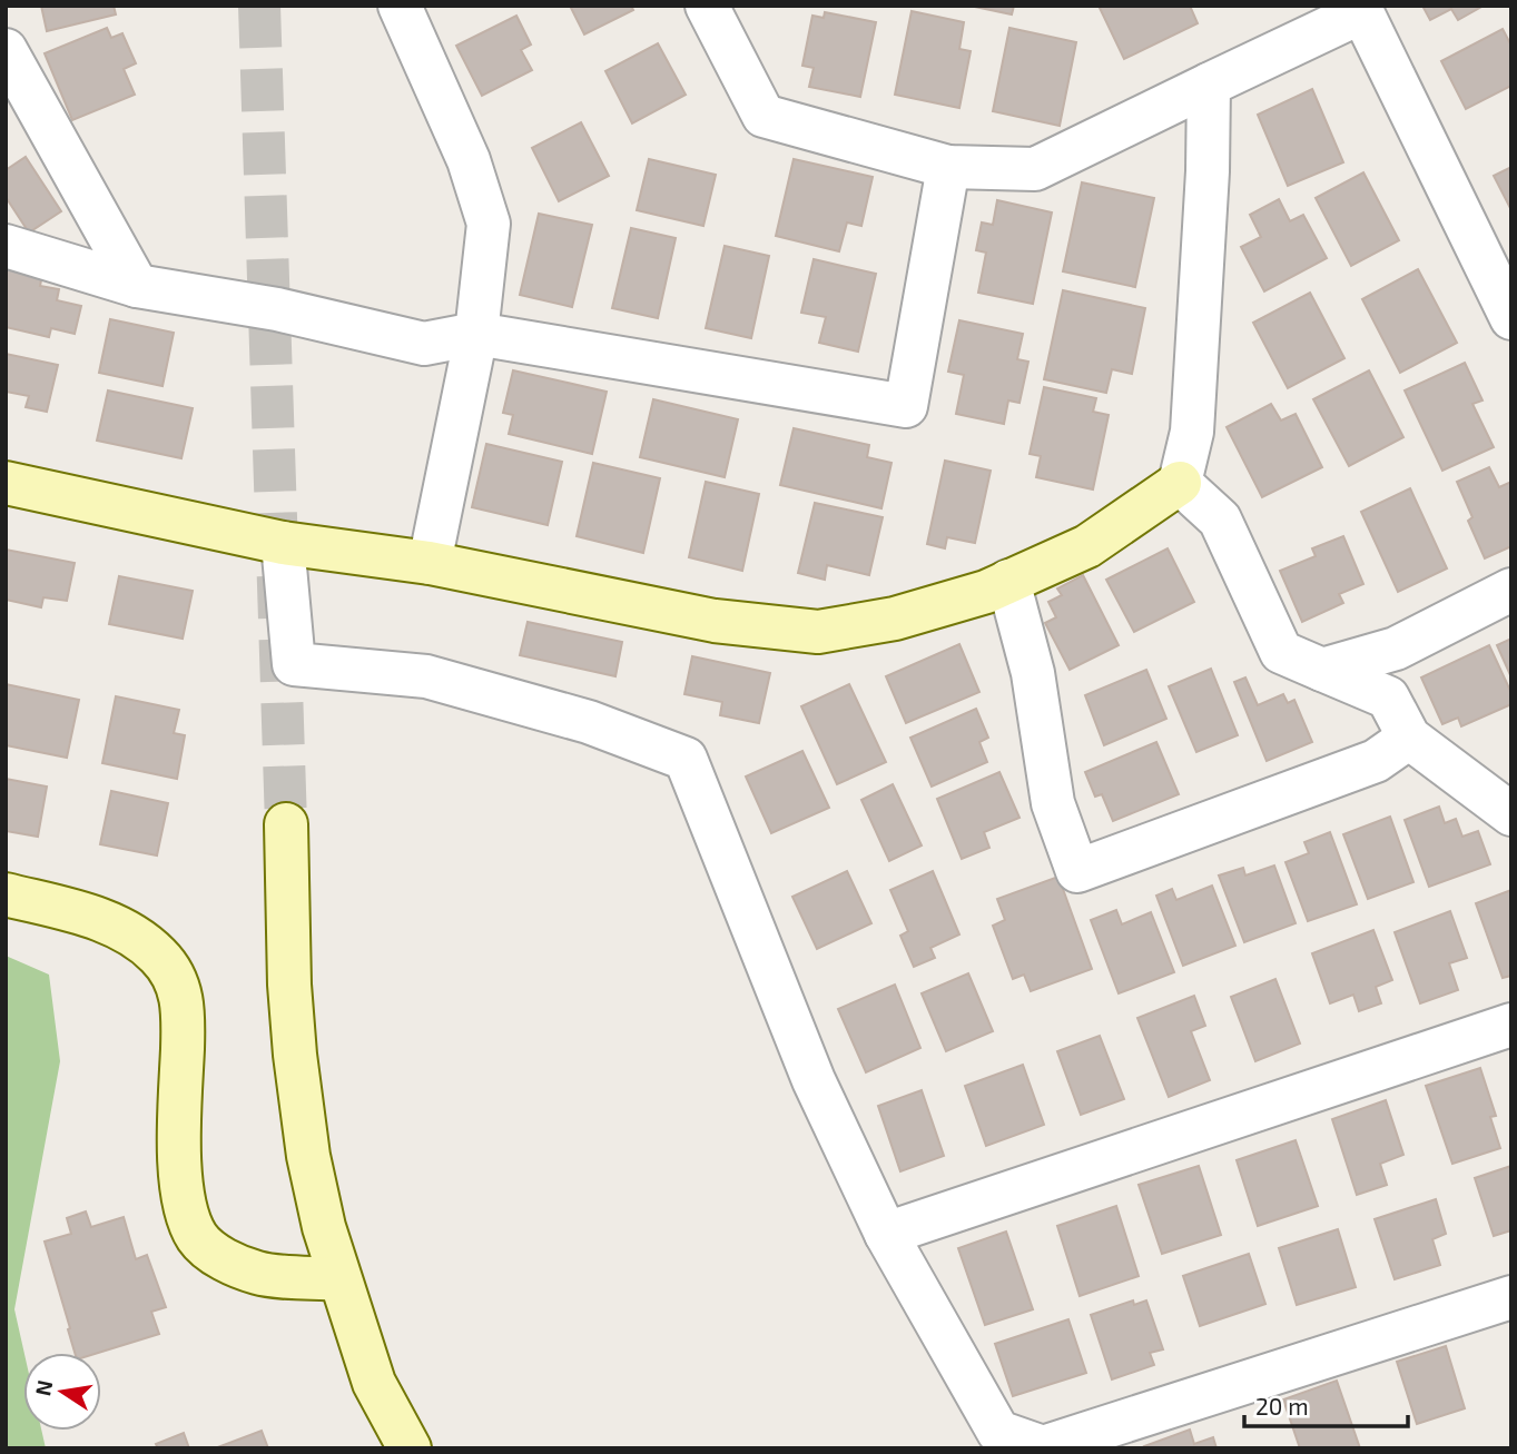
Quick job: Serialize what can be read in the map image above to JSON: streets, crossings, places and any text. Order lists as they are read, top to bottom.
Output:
{
  "scale_bar": "20 m",
  "north": "left"
}
